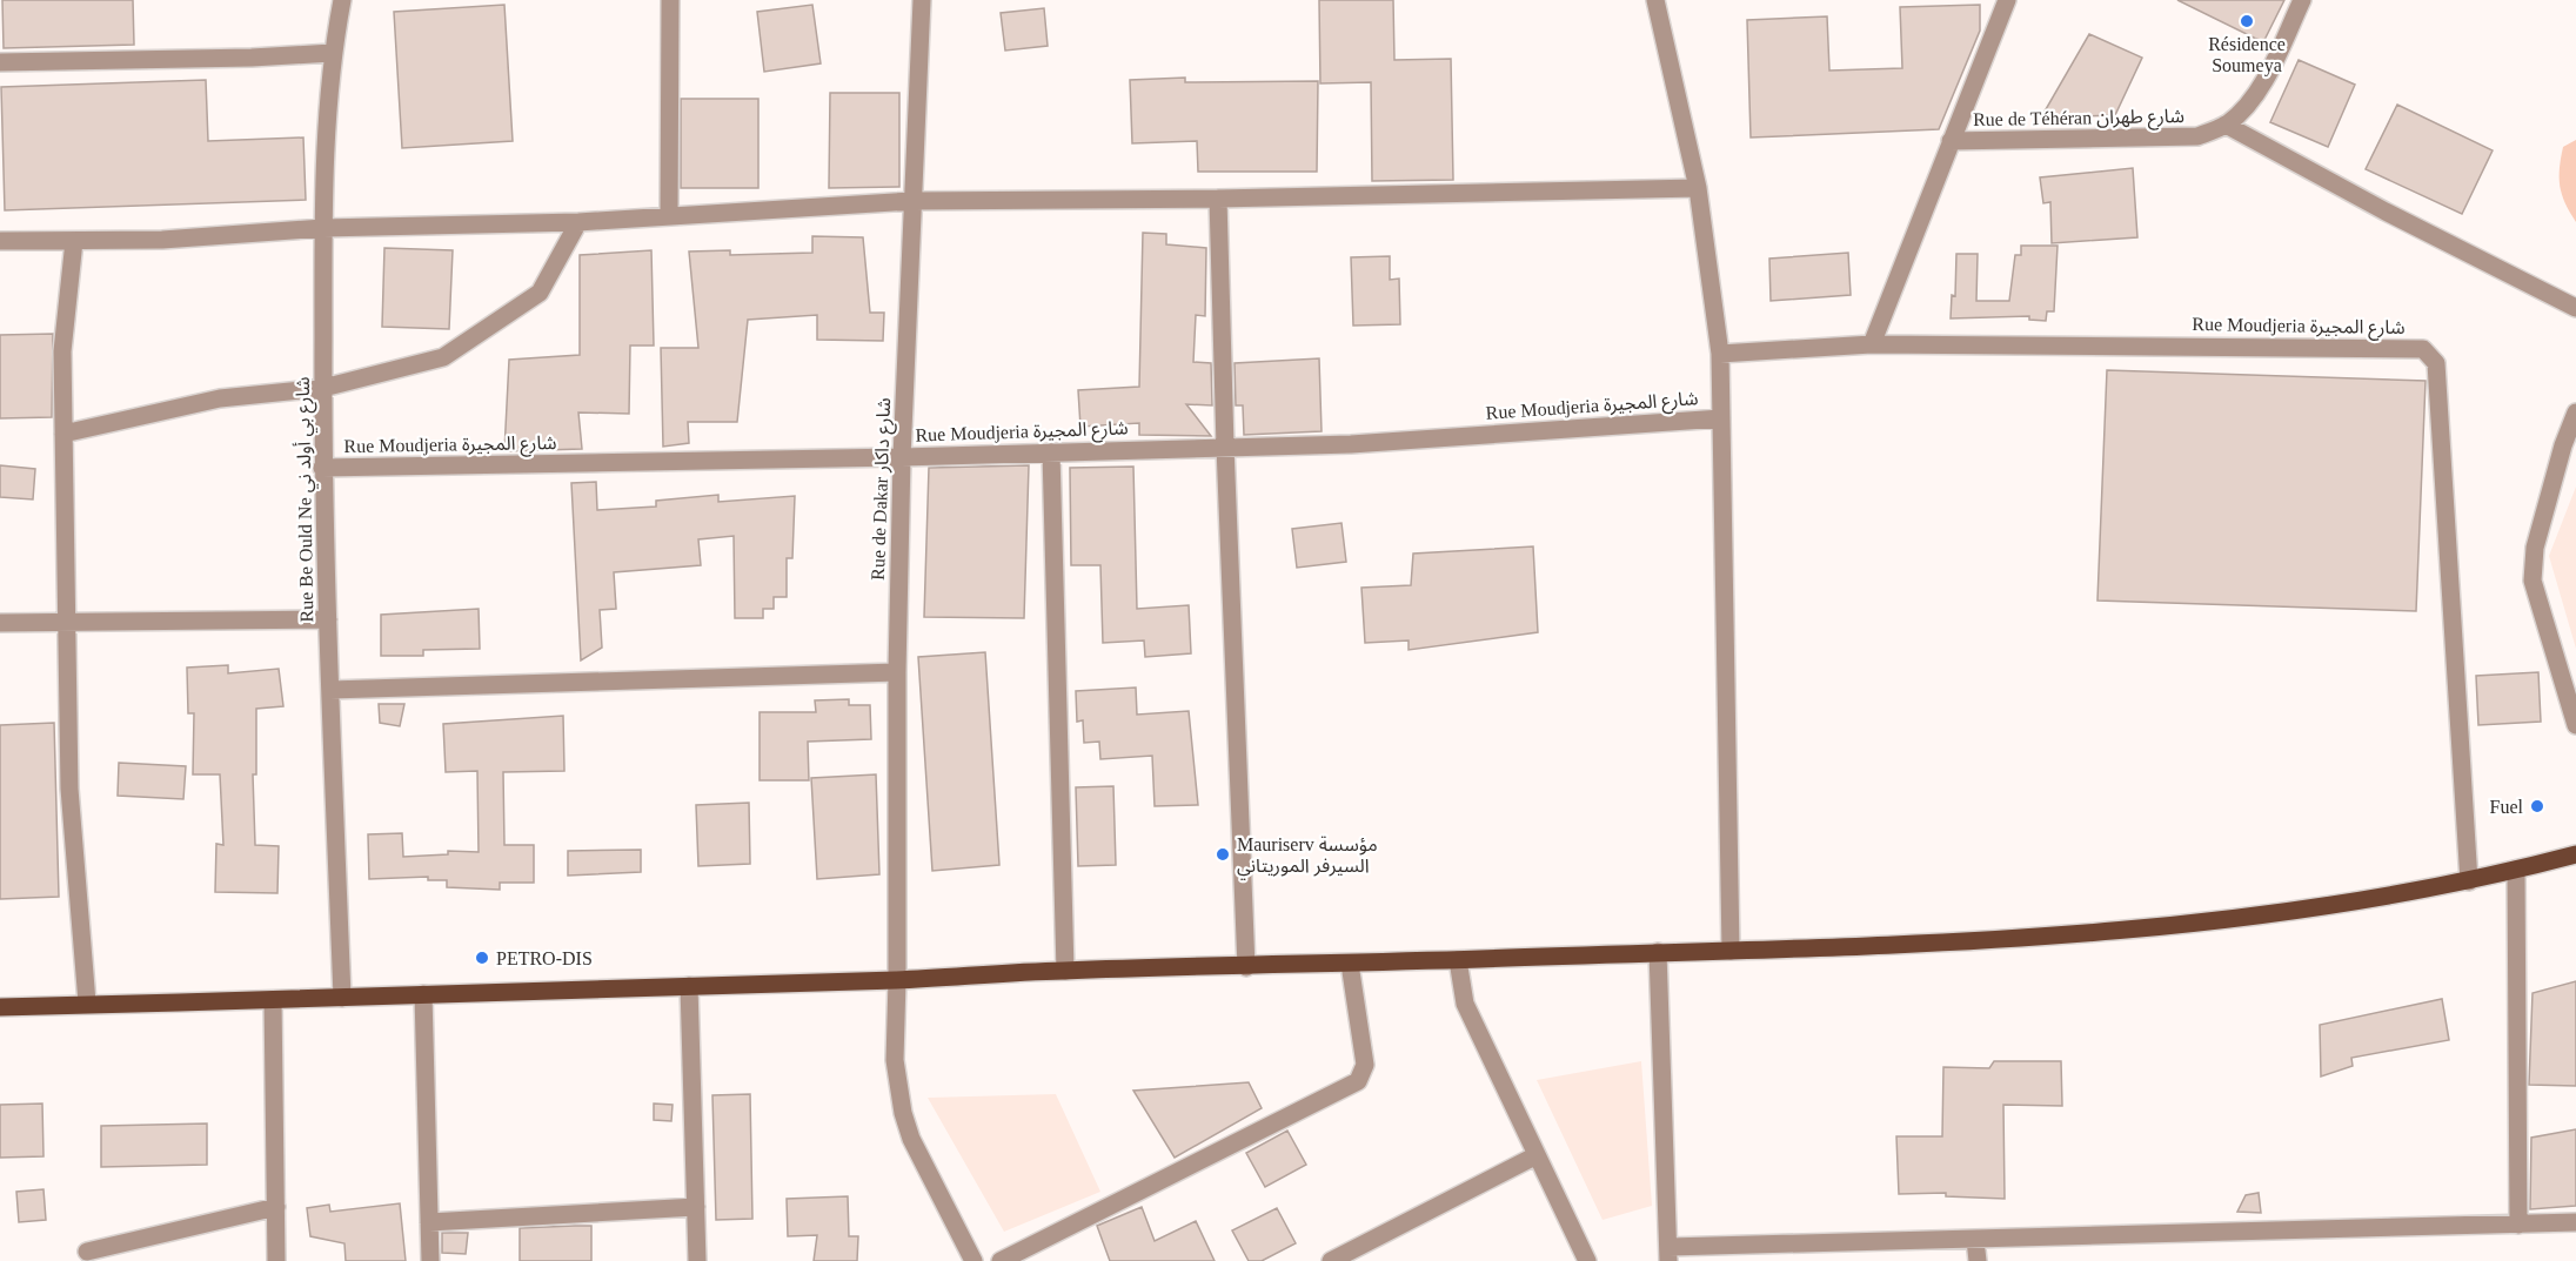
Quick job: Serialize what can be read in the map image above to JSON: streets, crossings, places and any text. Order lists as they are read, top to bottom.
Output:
{
  "streets": {
    "street": [
      "Rue de Téhéran شارع طهران",
      "Rue Moudjeria شارع المجيرة",
      "Rue de Dakar شارع داكار",
      "Rue Be Ould Ne شارع بي أولد ني"
    ]
  },
  "crossings": [
    ["Rue Moudjeria شارع المجيرة", "Rue de Dakar شارع داكار"],
    ["Rue Moudjeria شارع المجيرة", "Rue Be Ould Ne شارع بي أولد ني"]
  ],
  "places": [
    "Résidence Soumeya",
    "Fuel",
    "Mauriserv مؤسسة السيرفر الموريتاني",
    "PETRO-DIS"
  ]
}
